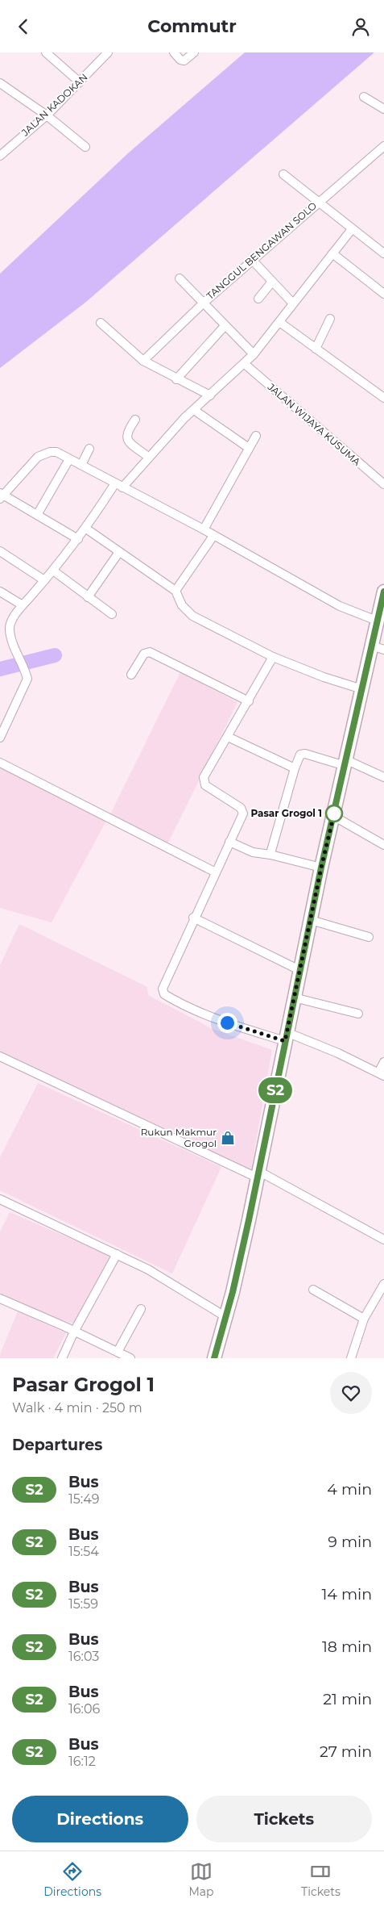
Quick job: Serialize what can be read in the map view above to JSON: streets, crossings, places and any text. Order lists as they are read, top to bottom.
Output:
{
  "streets": {
    "street": ["JALAN KADOKAN", "TANGGUL BENGAWAN SOLO", "JALAN WIJAYA KUSUMA"]
  },
  "places": {
    "other": ["Pasar Grogol 1"],
    "shop": ["Rukun Makmur Grogol"]
  },
  "lines": ["bus line S2"],
  "page": {
    "header": "Commutr",
    "on_map": "S2",
    "heading": [
      ["Pasar Grogol 1", "Walk · 4 min · 250 m"],
      "Departures"
    ],
    "list": [
      {
        "mark": "S2",
        "name": "Bus",
        "note": "15:49",
        "value": "4 min"
      },
      {
        "mark": "S2",
        "name": "Bus",
        "note": "15:54",
        "value": "9 min"
      },
      {
        "mark": "S2",
        "name": "Bus",
        "note": "15:59",
        "value": "14 min"
      },
      {
        "mark": "S2",
        "name": "Bus",
        "note": "16:03",
        "value": "18 min"
      },
      {
        "mark": "S2",
        "name": "Bus",
        "note": "16:06",
        "value": "21 min"
      },
      {
        "mark": "S2",
        "name": "Bus",
        "note": "16:12",
        "value": "27 min"
      }
    ],
    "buttons": ["Directions", "Tickets"],
    "tabs": ["Directions", "Map", "Tickets"]
  }
}
